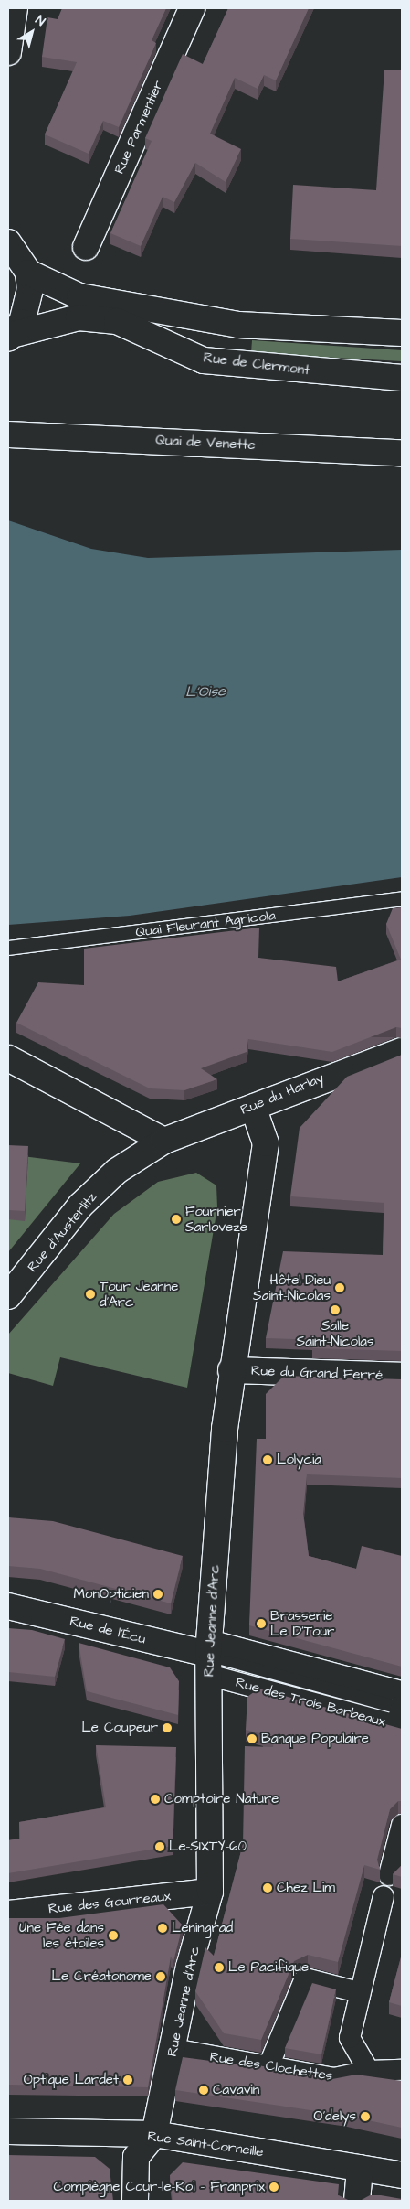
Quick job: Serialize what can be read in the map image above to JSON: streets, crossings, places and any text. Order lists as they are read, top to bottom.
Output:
{
  "streets": {
    "street": [
      "Rue Parmentier",
      "Rue de Clermont",
      "Quai de Venette",
      "Rue du Harlay",
      "Rue d'Austerlitz",
      "Rue du Grand Ferré",
      "Rue Jeanne d'Arc",
      "Rue de l'Écu",
      "Rue des Trois Barbeaux",
      "Rue des Gourneaux",
      "Rue des Clochettes",
      "Rue Saint-Corneille"
    ],
    "lane": ["Quai Fleurant Agricola"]
  },
  "crossings": [
    ["Rue du Harlay", "Rue d'Austerlitz"],
    ["Rue du Harlay", "Rue Jeanne d'Arc"],
    ["Rue du Grand Ferré", "Rue Jeanne d'Arc"],
    ["Rue Jeanne d'Arc", "Rue de l'Écu"],
    ["Rue Jeanne d'Arc", "Rue des Trois Barbeaux"],
    ["Rue Jeanne d'Arc", "Rue des Gourneaux"],
    ["Rue Jeanne d'Arc", "Rue des Clochettes"],
    ["Rue Jeanne d'Arc", "Rue Saint-Corneille"],
    ["Rue de l'Écu", "Rue des Trois Barbeaux"]
  ],
  "water": ["L'Oise"],
  "places": [
    "Fournier Sarloveze",
    "Hôtel-Dieu Saint-Nicolas",
    "Tour Jeanne d'Arc",
    "Salle Saint-Nicolas",
    "Lolycia",
    "MonOpticien",
    "Brasserie Le D’Tour",
    "Le Coupeur",
    "Banque Populaire",
    "Comptoire Nature",
    "Le-SIXTY-60",
    "Chez Lim",
    "Leningrad",
    "Une Fée dans les étoiles",
    "Le Pacifique",
    "Le Créatonome",
    "Optique Lardet",
    "Cavavin",
    "O'delys",
    "Compiègne Cour-le-Roi - Franprix"
  ],
  "north": "top right"
}
